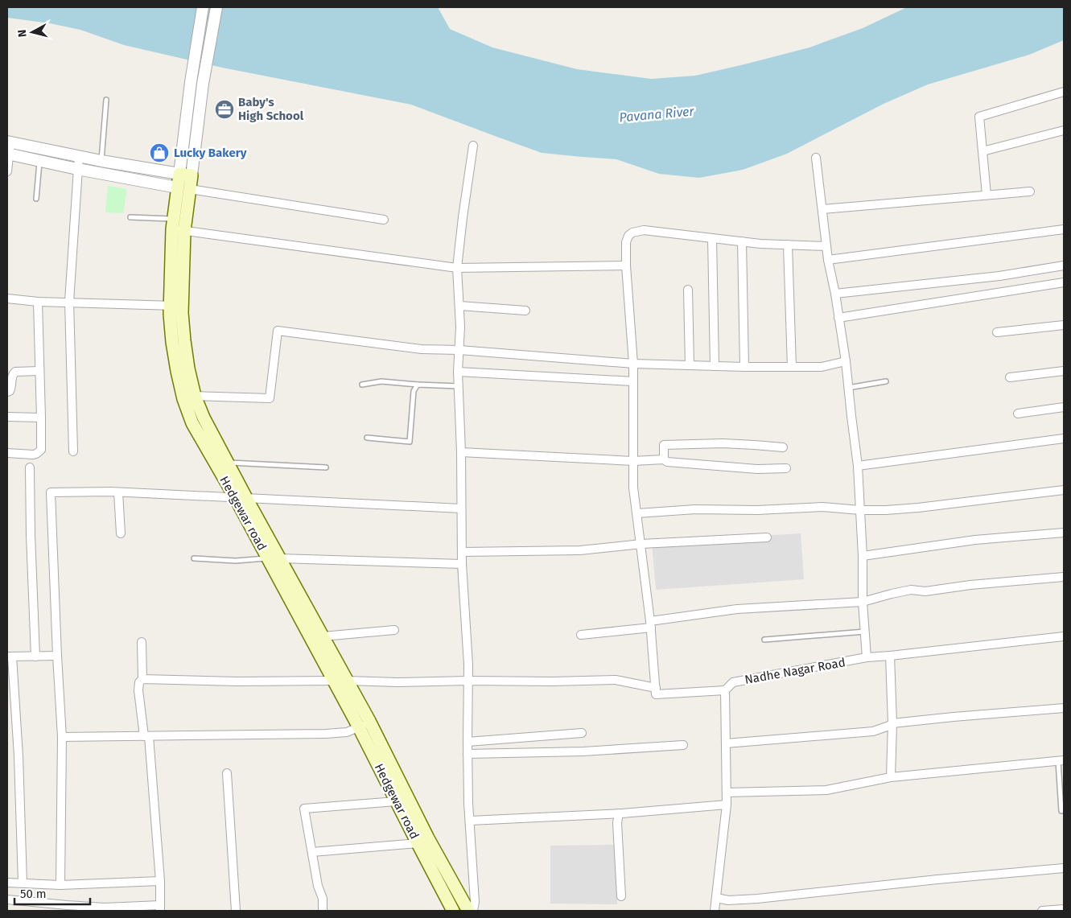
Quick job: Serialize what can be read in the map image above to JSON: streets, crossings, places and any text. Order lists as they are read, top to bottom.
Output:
{
  "streets": {
    "main road": ["Hedgewar road"],
    "street": ["Nadhe Nagar Road"]
  },
  "water": ["Pavana River"],
  "places": {
    "office": ["Baby's High School"],
    "shop": ["Lucky Bakery"]
  },
  "scale_bar": "50 m",
  "north": "left"
}
